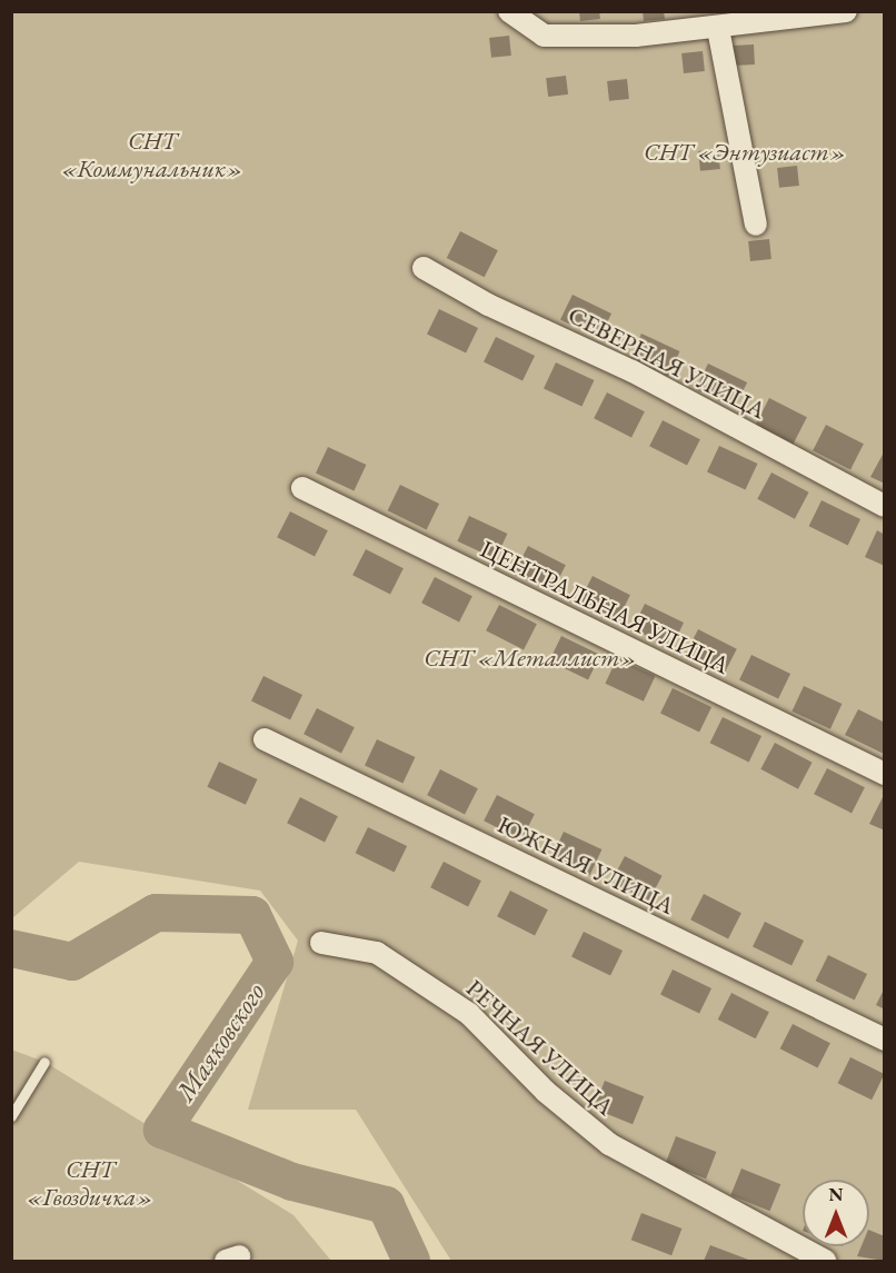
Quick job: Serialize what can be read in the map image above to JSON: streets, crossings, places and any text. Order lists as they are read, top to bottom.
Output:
{
  "streets": {
    "street": [
      "СЕВЕРНАЯ УЛИЦА",
      "ЦЕНТРАЛЬНАЯ УЛИЦА",
      "ЮЖНАЯ УЛИЦА",
      "РЕЧНАЯ УЛИЦА"
    ]
  },
  "water": ["Маяковского"],
  "parks": [
    "СНТ «Коммунальник»",
    "СНТ «Энтузиаст»",
    "СНТ «Металлист»",
    "СНТ «Гвоздичка»"
  ],
  "north": "top"
}
